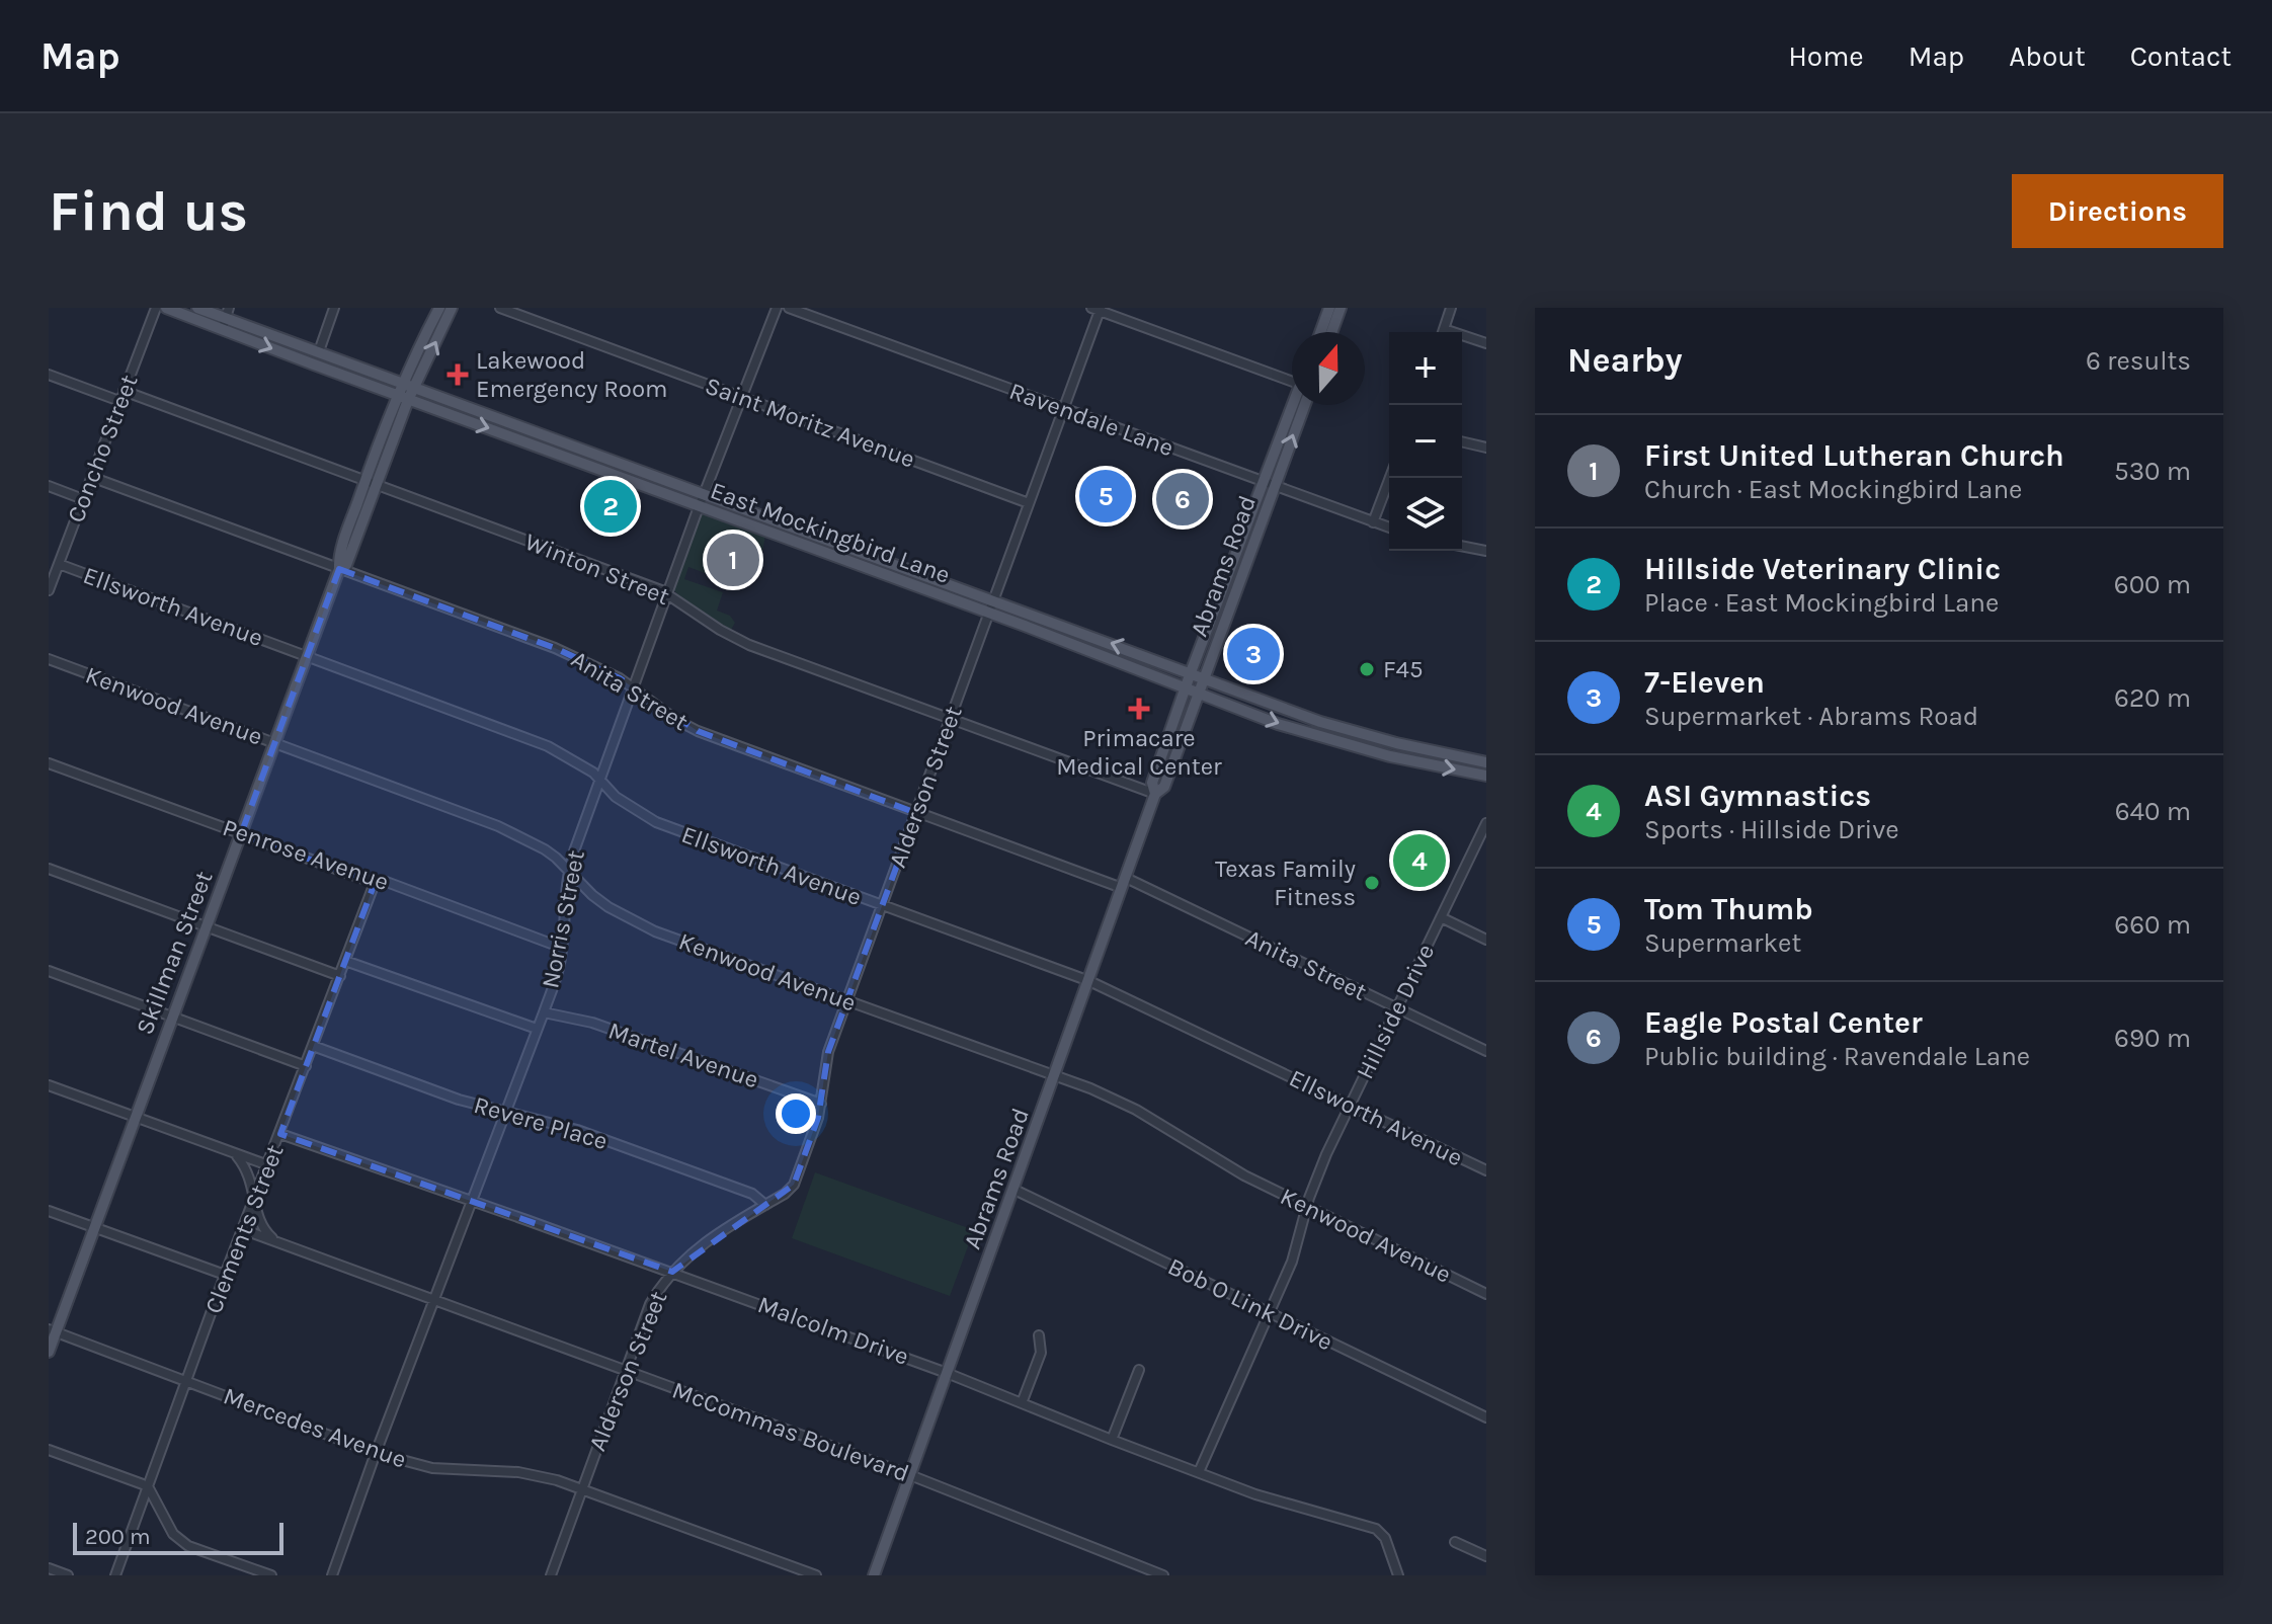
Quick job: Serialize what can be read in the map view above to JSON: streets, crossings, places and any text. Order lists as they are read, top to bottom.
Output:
{
  "streets": {
    "main road": ["East Mockingbird Lane", "Abrams Road", "Skillman Street"],
    "street": [
      "Ravendale Lane",
      "Saint Moritz Avenue",
      "Concho Street",
      "Winton Street",
      "Ellsworth Avenue",
      "Anita Street",
      "Kenwood Avenue",
      "Alderson Street",
      "Penrose Avenue",
      "Norris Street",
      "Hillside Drive",
      "Martel Avenue",
      "Revere Place",
      "Clements Street",
      "Bob O Link Drive",
      "Malcolm Drive",
      "Mercedes Avenue",
      "McCommas Boulevard"
    ]
  },
  "crossings": [
    ["Ravendale Lane", "Abrams Road"],
    ["Ravendale Lane", "Alderson Street"],
    ["Saint Moritz Avenue", "Alderson Street"],
    ["Saint Moritz Avenue", "Norris Street"],
    ["Concho Street", "Winton Street"],
    ["Concho Street", "Ellsworth Avenue"],
    ["Concho Street", "Anita Street"],
    ["East Mockingbird Lane", "Abrams Road"],
    ["East Mockingbird Lane", "Alderson Street"],
    ["East Mockingbird Lane", "Norris Street"],
    ["East Mockingbird Lane", "Skillman Street"],
    ["Abrams Road", "Winton Street"],
    ["Abrams Road", "Ellsworth Avenue"],
    ["Abrams Road", "Anita Street"],
    ["Abrams Road", "Kenwood Avenue"],
    ["Abrams Road", "Bob O Link Drive"],
    ["Abrams Road", "Malcolm Drive"],
    ["Abrams Road", "McCommas Boulevard"],
    ["Winton Street", "Alderson Street"],
    ["Winton Street", "Norris Street"],
    ["Winton Street", "Skillman Street"],
    ["Ellsworth Avenue", "Alderson Street"],
    ["Ellsworth Avenue", "Norris Street"],
    ["Ellsworth Avenue", "Skillman Street"],
    ["Ellsworth Avenue", "Hillside Drive"],
    ["Anita Street", "Alderson Street"],
    ["Anita Street", "Norris Street"],
    ["Anita Street", "Skillman Street"],
    ["Anita Street", "Hillside Drive"],
    ["Kenwood Avenue", "Alderson Street"],
    ["Kenwood Avenue", "Norris Street"],
    ["Kenwood Avenue", "Skillman Street"],
    ["Kenwood Avenue", "Hillside Drive"],
    ["Alderson Street", "Martel Avenue"],
    ["Alderson Street", "Revere Place"],
    ["Alderson Street", "Malcolm Drive"],
    ["Alderson Street", "Mercedes Avenue"],
    ["Alderson Street", "McCommas Boulevard"],
    ["Penrose Avenue", "Norris Street"],
    ["Penrose Avenue", "Skillman Street"],
    ["Penrose Avenue", "Clements Street"],
    ["Norris Street", "Martel Avenue"],
    ["Norris Street", "Revere Place"],
    ["Norris Street", "Malcolm Drive"],
    ["Norris Street", "Mercedes Avenue"],
    ["Norris Street", "McCommas Boulevard"],
    ["Skillman Street", "Mercedes Avenue"],
    ["Hillside Drive", "Bob O Link Drive"],
    ["Hillside Drive", "Malcolm Drive"],
    ["Revere Place", "Clements Street"],
    ["Clements Street", "Malcolm Drive"],
    ["Clements Street", "Mercedes Avenue"],
    ["Clements Street", "McCommas Boulevard"]
  ],
  "places": {
    "health": ["Lakewood Emergency Room", "Primacare Medical Center"],
    "other": ["F45", "Texas Family Fitness"]
  },
  "scale_bar": "200 m",
  "north": "top",
  "page": {
    "header": "Map",
    "nav": [
      "Home",
      "Map",
      "About",
      "Contact"
    ],
    "buttons": "Directions",
    "title": "Find us",
    "heading": ["Nearby", "6 results"],
    "map_buttons": ["+", "−"],
    "list": [
      {
        "mark": "1",
        "name": "First United Lutheran Church",
        "note": "Church · East Mockingbird Lane",
        "value": "530 m"
      },
      {
        "mark": "2",
        "name": "Hillside Veterinary Clinic",
        "note": "Place · East Mockingbird Lane",
        "value": "600 m"
      },
      {
        "mark": "3",
        "name": "7-Eleven",
        "note": "Supermarket · Abrams Road",
        "value": "620 m"
      },
      {
        "mark": "4",
        "name": "ASI Gymnastics",
        "note": "Sports · Hillside Drive",
        "value": "640 m"
      },
      {
        "mark": "5",
        "name": "Tom Thumb",
        "note": "Supermarket",
        "value": "660 m"
      },
      {
        "mark": "6",
        "name": "Eagle Postal Center",
        "note": "Public building · Ravendale Lane",
        "value": "690 m"
      }
    ],
    "pins": [
      "5",
      "6",
      "2",
      "1",
      "3",
      "4"
    ],
    "scale": "200 m"
  }
}
